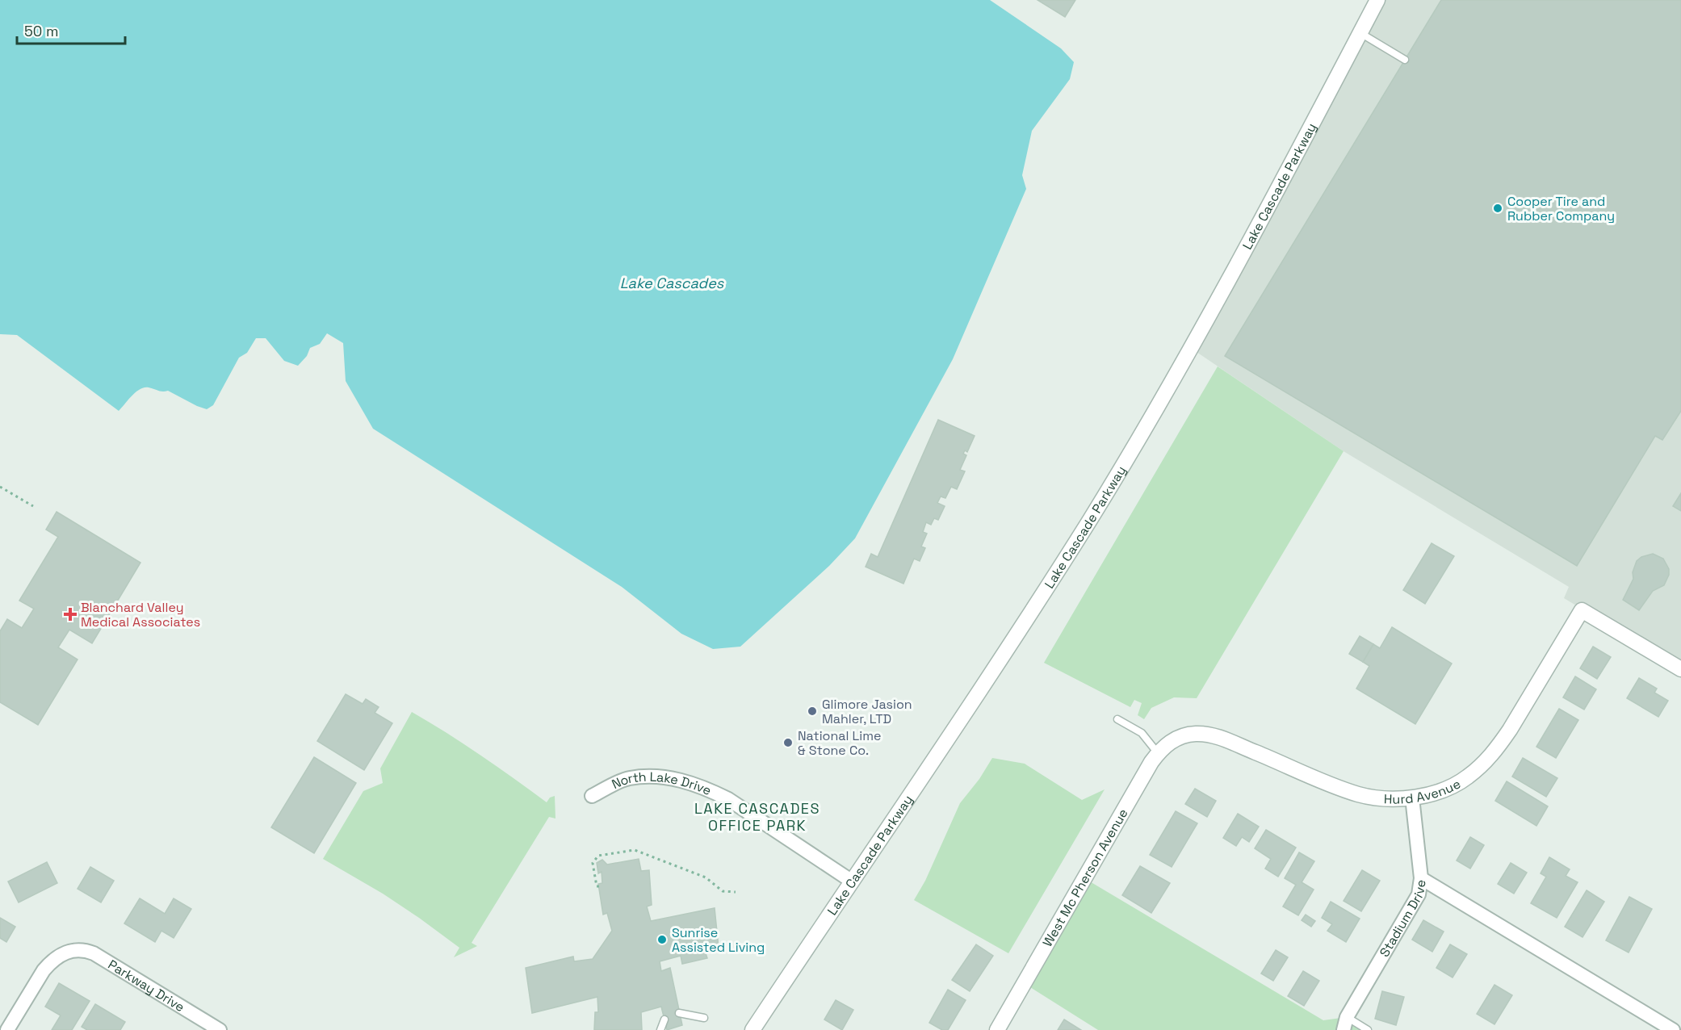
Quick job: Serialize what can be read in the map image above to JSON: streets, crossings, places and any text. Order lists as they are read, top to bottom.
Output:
{
  "streets": {
    "street": [
      "Lake Cascade Parkway",
      "Hurd Avenue",
      "North Lake Drive",
      "West Mc Pherson Avenue",
      "Stadium Drive",
      "Parkway Drive"
    ]
  },
  "crossings": [
    ["Lake Cascade Parkway", "North Lake Drive"],
    ["Hurd Avenue", "West Mc Pherson Avenue"],
    ["Hurd Avenue", "Stadium Drive"]
  ],
  "districts": ["LAKE CASCADES OFFICE PARK"],
  "water": ["Lake Cascades"],
  "places": {
    "other": [
      "Cooper Tire and Rubber Company",
      "Glimore Jasion Mahler, LTD",
      "National Lime & Stone Co.",
      "Sunrise Assisted Living"
    ],
    "health": ["Blanchard Valley Medical Associates"]
  },
  "scale_bar": "50 m"
}
